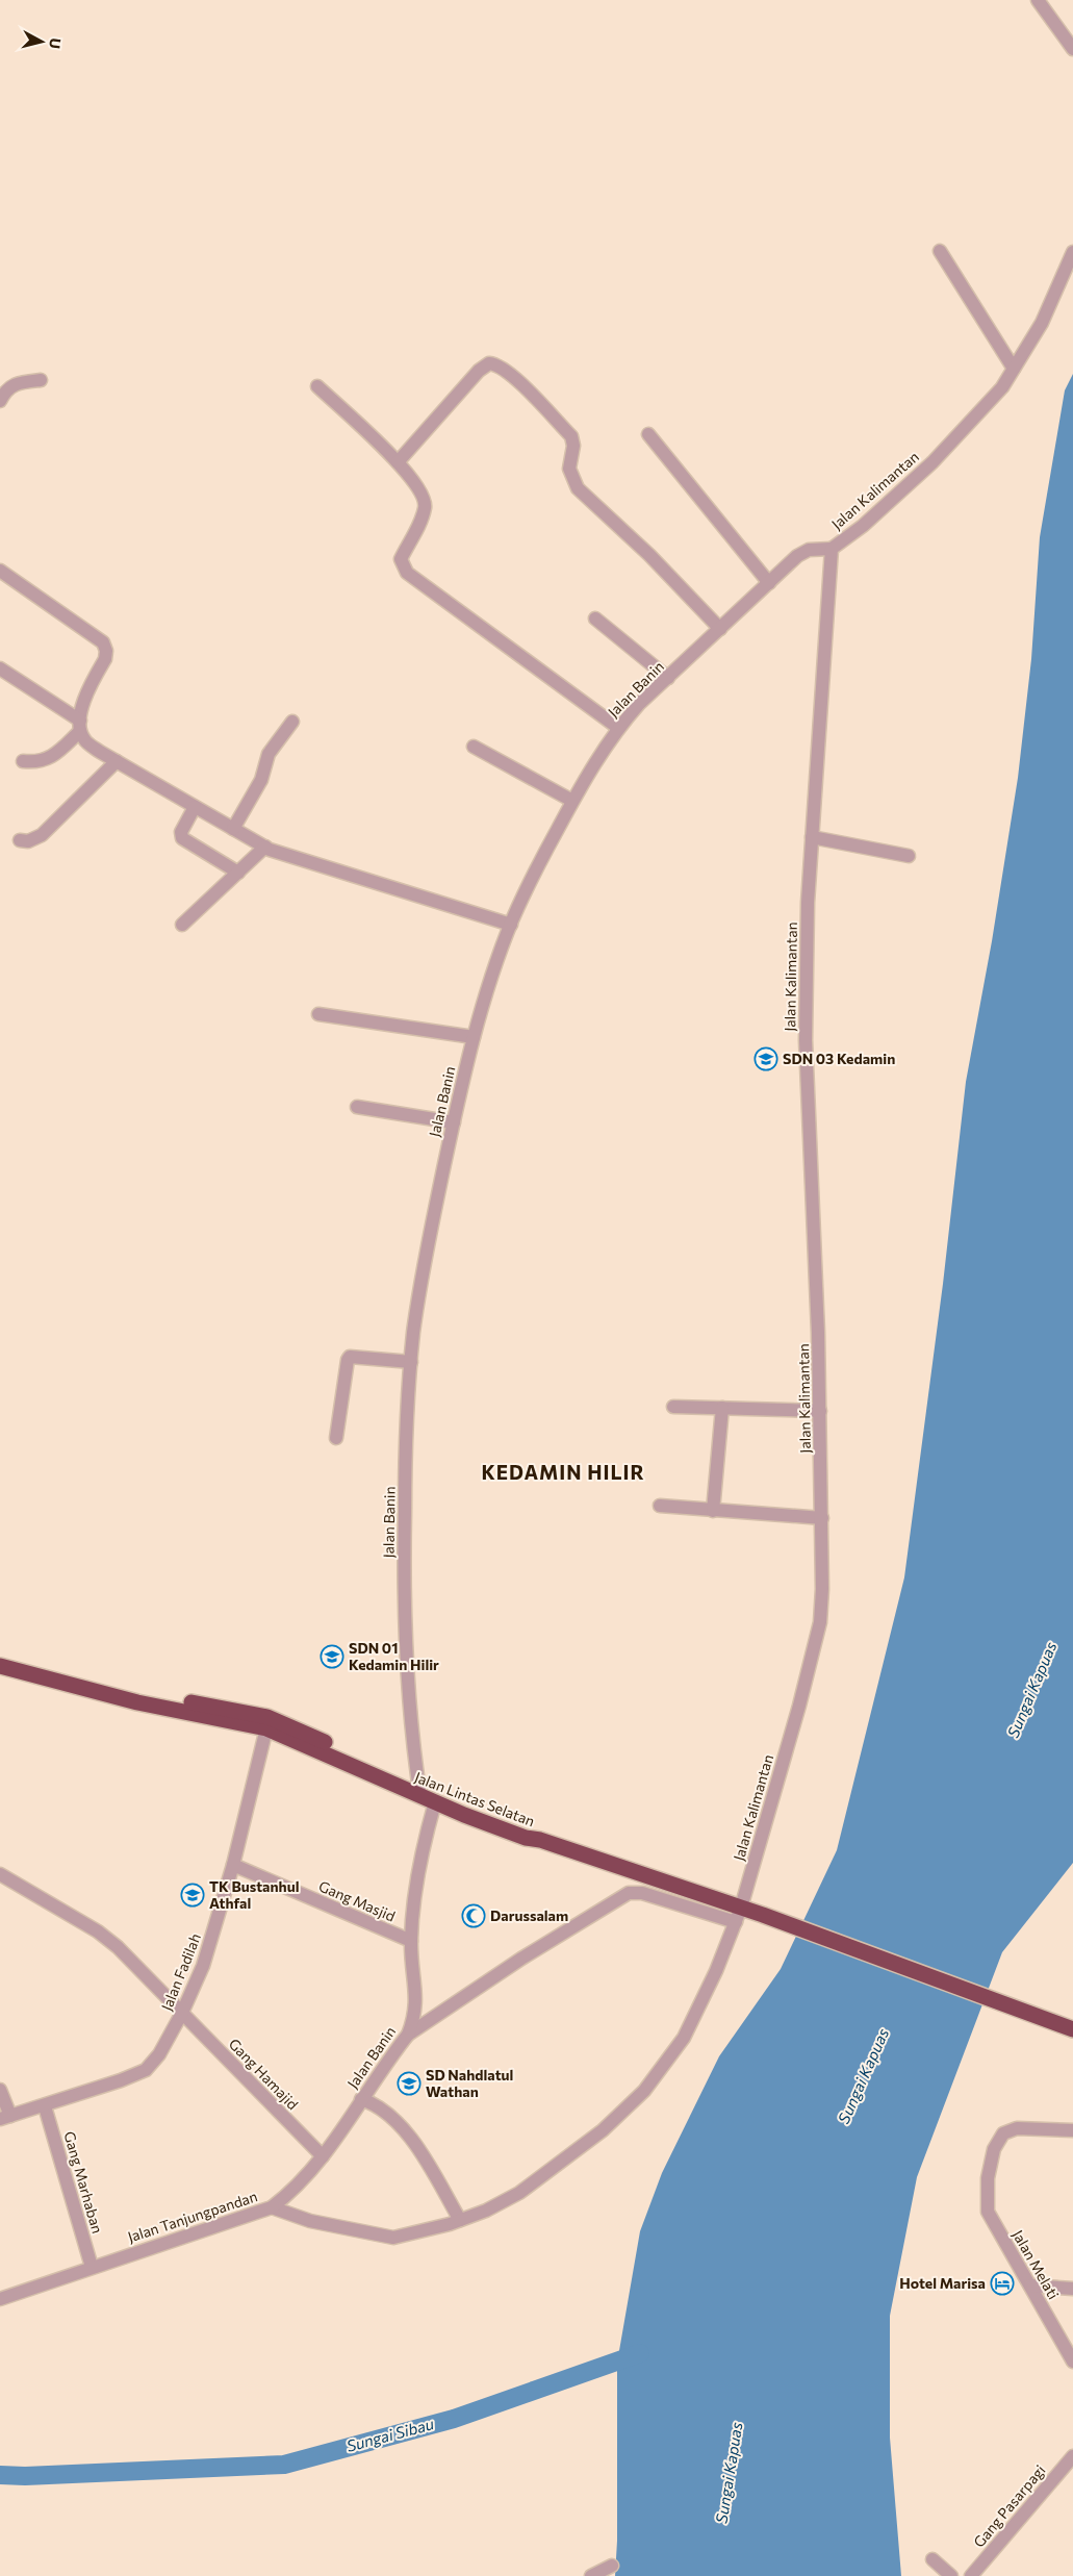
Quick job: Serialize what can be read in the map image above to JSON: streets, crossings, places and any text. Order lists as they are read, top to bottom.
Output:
{
  "streets": {
    "highway": ["Jalan Lintas Selatan"],
    "street": [
      "Jalan Kalimantan",
      "Jalan Banin",
      "Gang Masjid",
      "Jalan Fadilah",
      "Gang Hamajid",
      "Gang Marhaban",
      "Jalan Tanjungpandan",
      "Jalan Melati",
      "Gang Pasarpagi"
    ]
  },
  "crossings": [
    ["Jalan Kalimantan", "Jalan Banin"],
    ["Jalan Kalimantan", "Jalan Lintas Selatan"],
    ["Jalan Kalimantan", "Jalan Tanjungpandan"],
    ["Jalan Banin", "Jalan Lintas Selatan"],
    ["Jalan Banin", "Gang Masjid"],
    ["Jalan Banin", "Gang Hamajid"],
    ["Jalan Banin", "Jalan Tanjungpandan"],
    ["Jalan Lintas Selatan", "Jalan Fadilah"],
    ["Jalan Lintas Selatan", "Jalan Tanjungpandan"],
    ["Gang Masjid", "Jalan Fadilah"],
    ["Jalan Fadilah", "Gang Hamajid"],
    ["Jalan Fadilah", "Gang Marhaban"],
    ["Gang Marhaban", "Jalan Tanjungpandan"]
  ],
  "districts": ["KEDAMIN HILIR"],
  "water": ["Sungai Kapuas", "Sungai Sibau"],
  "places": {
    "school or university": [
      "SDN 03 Kedamin",
      "SDN 01 Kedamin Hilir",
      "TK Bustanhul Athfal",
      "SD Nahdlatul Wathan"
    ],
    "mosque": ["Darussalam"],
    "hotel": ["Hotel Marisa"]
  },
  "north": "right"
}
